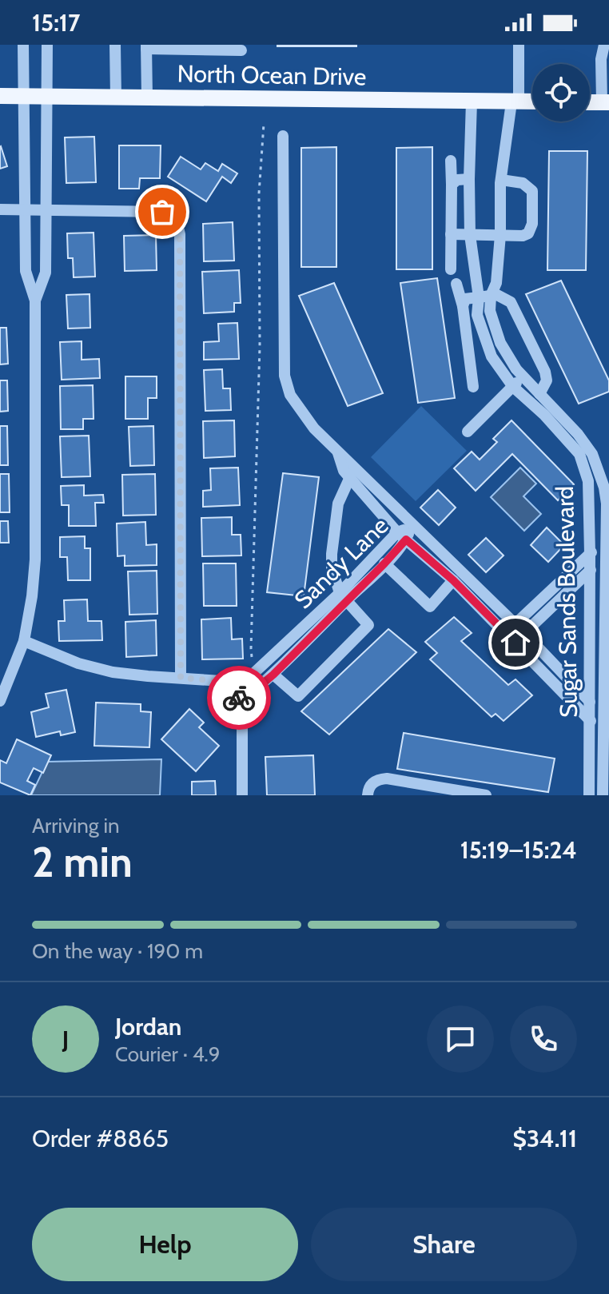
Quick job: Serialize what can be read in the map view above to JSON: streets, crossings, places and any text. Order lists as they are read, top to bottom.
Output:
{
  "streets": {
    "main road": ["North Ocean Drive"],
    "street": ["Sandy Lane", "Sugar Sands Boulevard"]
  },
  "crossings": [
    ["North Ocean Drive", "Sugar Sands Boulevard"]
  ],
  "page": {
    "status": "15:17",
    "heading": ["2 min", "Arriving in", "15:19–15:24"],
    "panel": [
      "Jordan",
      "Courier · 4.9",
      "Order #8865",
      "$34.11"
    ],
    "bar": "On the way · 190 m",
    "round": "J",
    "buttons": ["Help", "Share"]
  }
}
